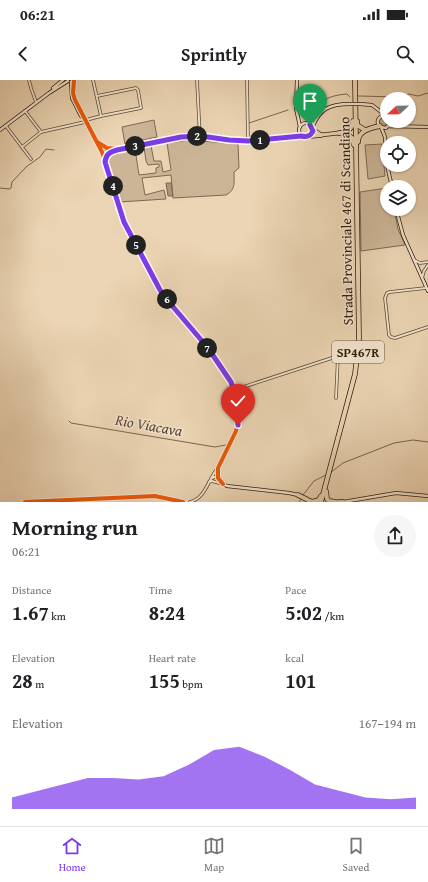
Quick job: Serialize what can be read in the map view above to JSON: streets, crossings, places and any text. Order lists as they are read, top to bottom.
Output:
{
  "streets": {
    "highway": ["Strada Provinciale 467 di Scandiano", "SP467R"]
  },
  "water": ["Rio Viacava"],
  "north": "left",
  "page": {
    "status": "06:21",
    "header": "Sprintly",
    "pins": [
      "2",
      "1",
      "3",
      "4",
      "5",
      "6",
      "7"
    ],
    "heading": ["Morning run", "06:21"],
    "stats": [
      ["Distance", "1.67 km"],
      ["Time", "8:24"],
      ["Pace", "5:02 /km"],
      ["Elevation", "28 m"],
      ["Heart rate", "155 bpm"],
      ["kcal", "101"]
    ],
    "chart": ["Elevation", "167–194 m"],
    "tabs": ["Home", "Map", "Saved"]
  }
}
